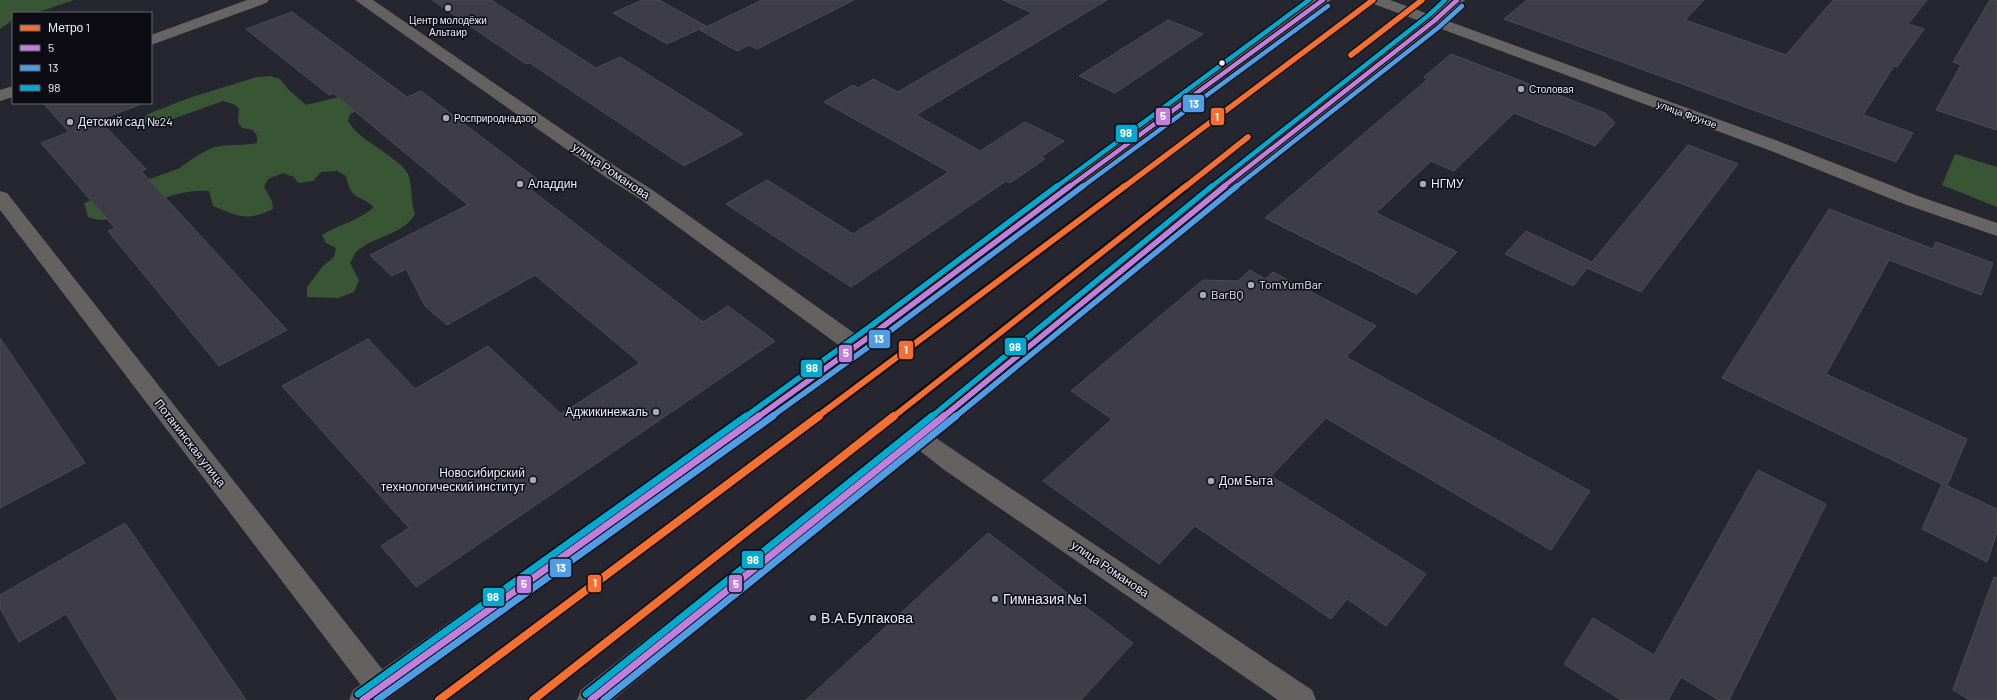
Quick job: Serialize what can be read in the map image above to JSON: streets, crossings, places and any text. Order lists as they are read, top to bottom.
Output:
{
  "streets": {
    "main road": ["улица Фрунзе"],
    "street": ["улица Романова", "Потанинская улица"]
  },
  "places": [
    "Центр молодёжи Альтаир",
    "Столовая",
    "Росприроднадзор",
    "Детский сад №24",
    "Аладдин",
    "НГМУ",
    "TomYumBar",
    "BarBQ",
    "Аджикинежаль",
    "Новосибирский технологический институт",
    "Дом Быта",
    "Гимназия №1",
    "В.А.Булгакова"
  ],
  "lines": [
    "metro line 1",
    "transit line 5",
    "transit line 98",
    "transit line 13"
  ],
  "legend": [
    "Метро 1",
    "5",
    "13",
    "98"
  ]
}
